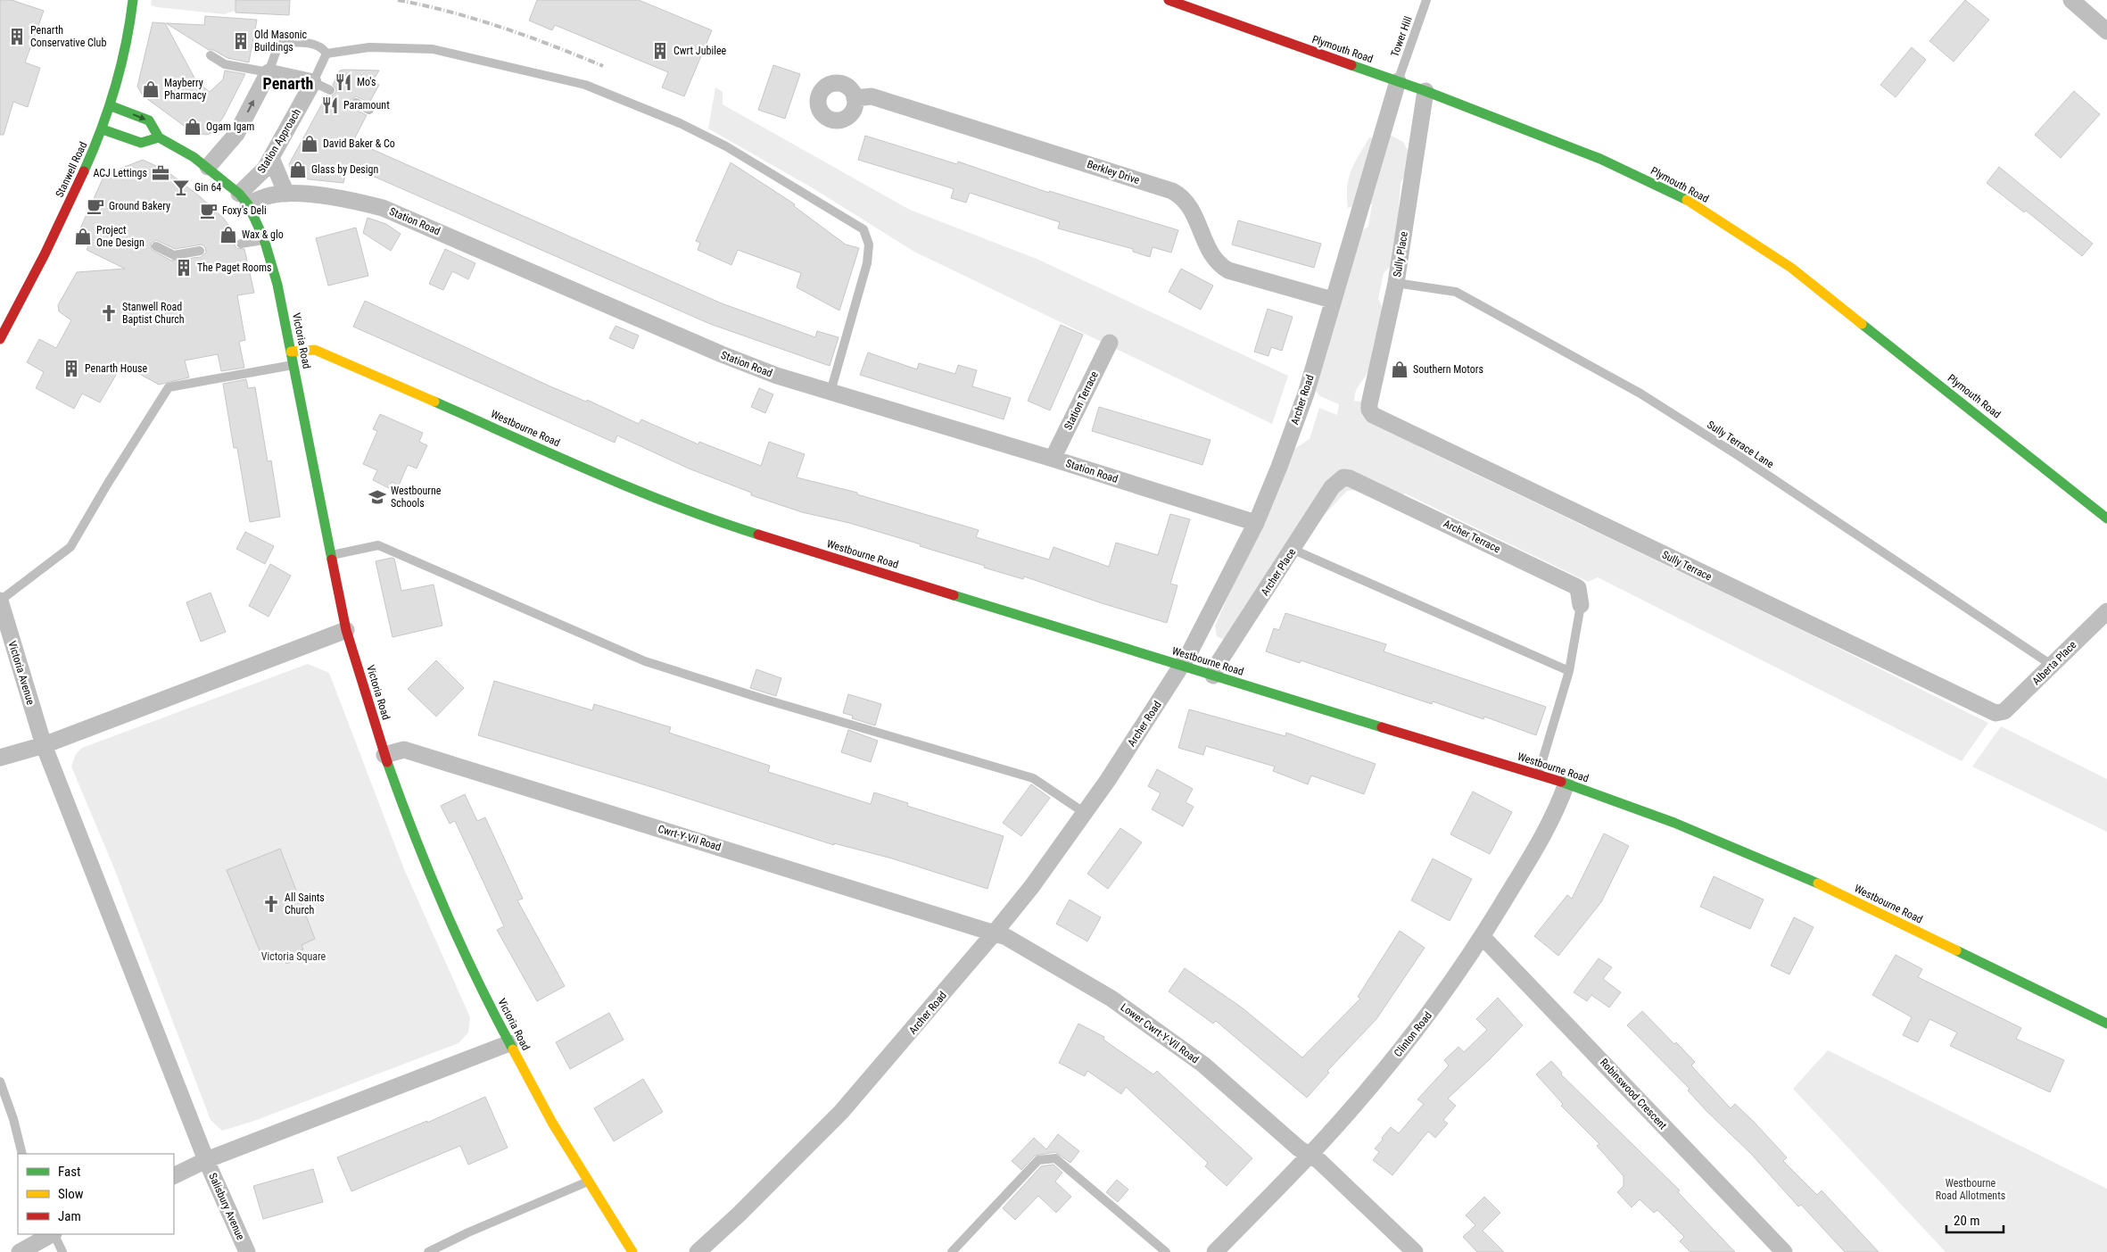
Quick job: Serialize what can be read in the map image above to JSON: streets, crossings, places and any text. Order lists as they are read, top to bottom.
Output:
{
  "streets": {
    "street": [
      "Plymouth Road",
      "Station Approach",
      "Stanwell Road",
      "Berkley Drive",
      "Station Road",
      "Sully Place",
      "Victoria Road",
      "Archer Road",
      "Station Terrace",
      "Westbourne Road",
      "Archer Terrace",
      "Sully Terrace",
      "Archer Place",
      "Alberta Place",
      "Victoria Avenue",
      "Cwrt-Y-Vil Road",
      "Lower Cwrt-Y-Vil Road",
      "Clinton Road",
      "Robinswood Crescent",
      "Salisbury Avenue"
    ],
    "lane": ["Tower Hill", "Sully Terrace Lane"]
  },
  "crossings": [
    ["Tower Hill", "Plymouth Road"],
    ["Tower Hill", "Archer Road"],
    ["Plymouth Road", "Sully Place"],
    ["Plymouth Road", "Archer Road"],
    ["Station Approach", "Station Road"],
    ["Station Approach", "Victoria Road"],
    ["Stanwell Road", "Victoria Road"],
    ["Berkley Drive", "Archer Road"],
    ["Station Road", "Victoria Road"],
    ["Station Road", "Archer Road"],
    ["Station Road", "Station Terrace"],
    ["Sully Place", "Sully Terrace Lane"],
    ["Sully Place", "Sully Terrace"],
    ["Victoria Road", "Westbourne Road"],
    ["Victoria Road", "Cwrt-Y-Vil Road"],
    ["Archer Road", "Westbourne Road"],
    ["Archer Road", "Cwrt-Y-Vil Road"],
    ["Archer Road", "Lower Cwrt-Y-Vil Road"],
    ["Westbourne Road", "Archer Place"],
    ["Westbourne Road", "Clinton Road"],
    ["Sully Terrace Lane", "Alberta Place"],
    ["Archer Terrace", "Archer Place"],
    ["Sully Terrace", "Alberta Place"],
    ["Cwrt-Y-Vil Road", "Lower Cwrt-Y-Vil Road"],
    ["Lower Cwrt-Y-Vil Road", "Clinton Road"],
    ["Clinton Road", "Robinswood Crescent"]
  ],
  "districts": ["Penarth"],
  "parks": ["Victoria Square", "Westbourne Road Allotments"],
  "places": {
    "building": [
      "Penarth Conservative Club",
      "Old Masonic Buildings",
      "Cwrt Jubilee",
      "The Paget Rooms",
      "Penarth House"
    ],
    "restaurant": ["Mo's", "Paramount"],
    "shop": [
      "Mayberry Pharmacy",
      "Ogam Igam",
      "David Baker & Co",
      "Glass by Design",
      "Wax & glo",
      "Project One Design",
      "Southern Motors"
    ],
    "office": ["ACJ Lettings"],
    "bar": ["Gin 64"],
    "cafe": ["Ground Bakery", "Foxy's Deli"],
    "church": ["Stanwell Road Baptist Church", "All Saints Church"],
    "school or university": ["Westbourne Schools"]
  },
  "legend": ["Fast", "Slow", "Jam"],
  "scale_bar": "20 m"
}
